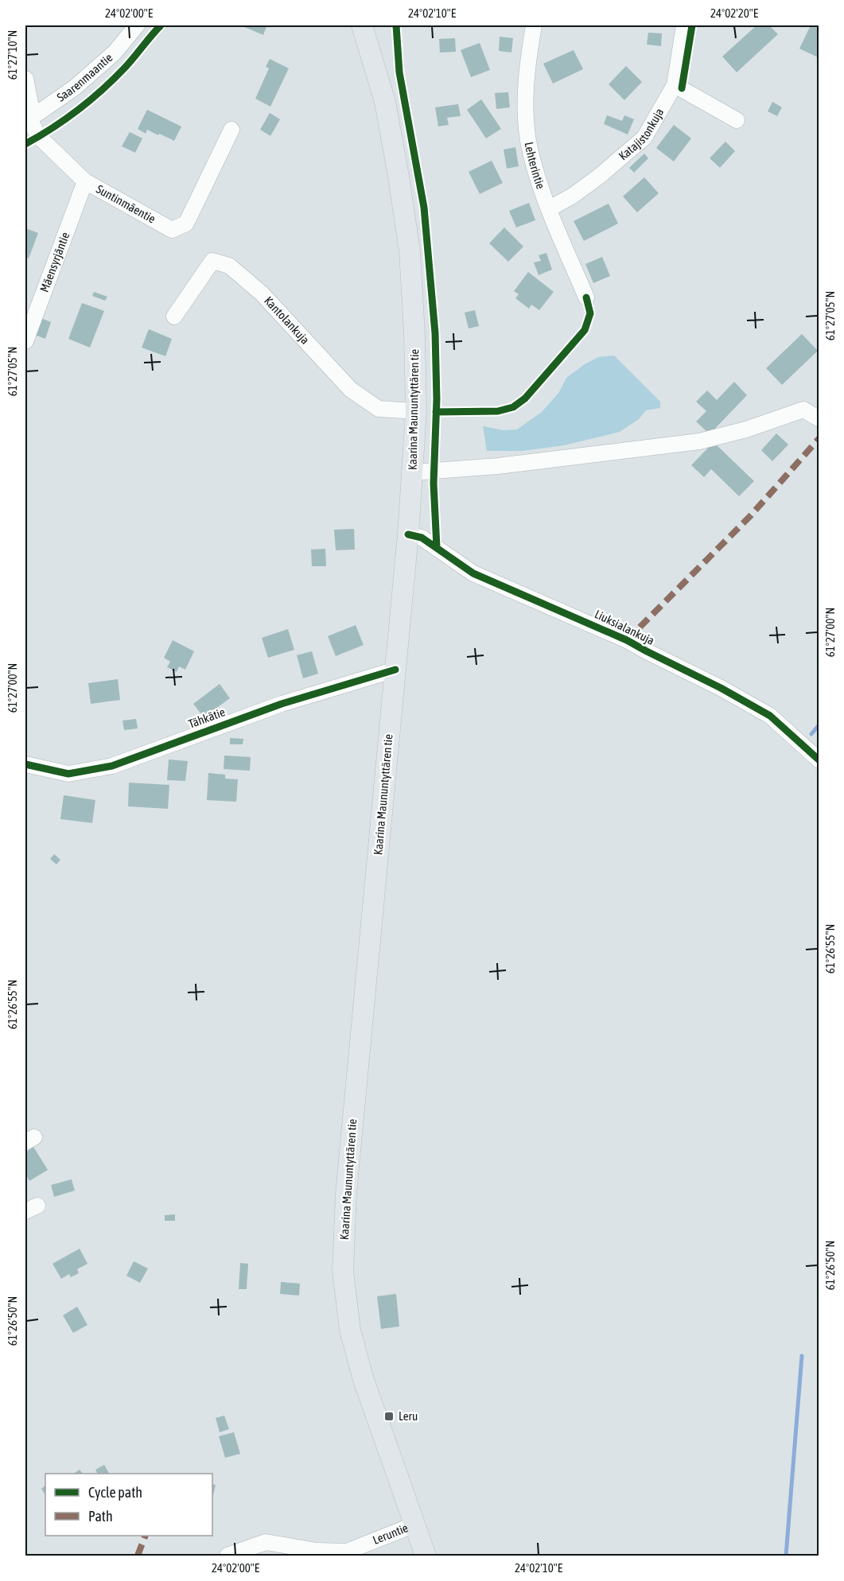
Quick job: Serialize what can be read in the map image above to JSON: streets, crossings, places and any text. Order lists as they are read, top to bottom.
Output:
{
  "streets": {
    "main road": ["Kaarina Maununtyttären tie"],
    "street": [
      "Saarenmaantie",
      "Katajistonkuja",
      "Lehterintie",
      "Suntinmäentie",
      "Mäensyrjäntie",
      "Kantolankuja",
      "Liuksialankuja",
      "Tähkätie",
      "Leruntie"
    ]
  },
  "crossings": [
    ["Saarenmaantie", "Suntinmäentie"],
    ["Katajistonkuja", "Lehterintie"],
    ["Suntinmäentie", "Mäensyrjäntie"],
    ["Kantolankuja", "Kaarina Maununtyttären tie"],
    ["Kaarina Maununtyttären tie", "Liuksialankuja"],
    ["Kaarina Maununtyttären tie", "Tähkätie"],
    ["Kaarina Maununtyttären tie", "Leruntie"]
  ],
  "places": {
    "transit": ["Leru"]
  },
  "legend": ["Cycle path", "Path"],
  "coordinates": [
    "24°02'00\"E",
    "24°02'10\"E",
    "24°02'20\"E",
    "61°27'10\"N",
    "61°27'05\"N",
    "61°27'00\"N",
    "61°26'55\"N",
    "61°26'50\"N"
  ]
}
